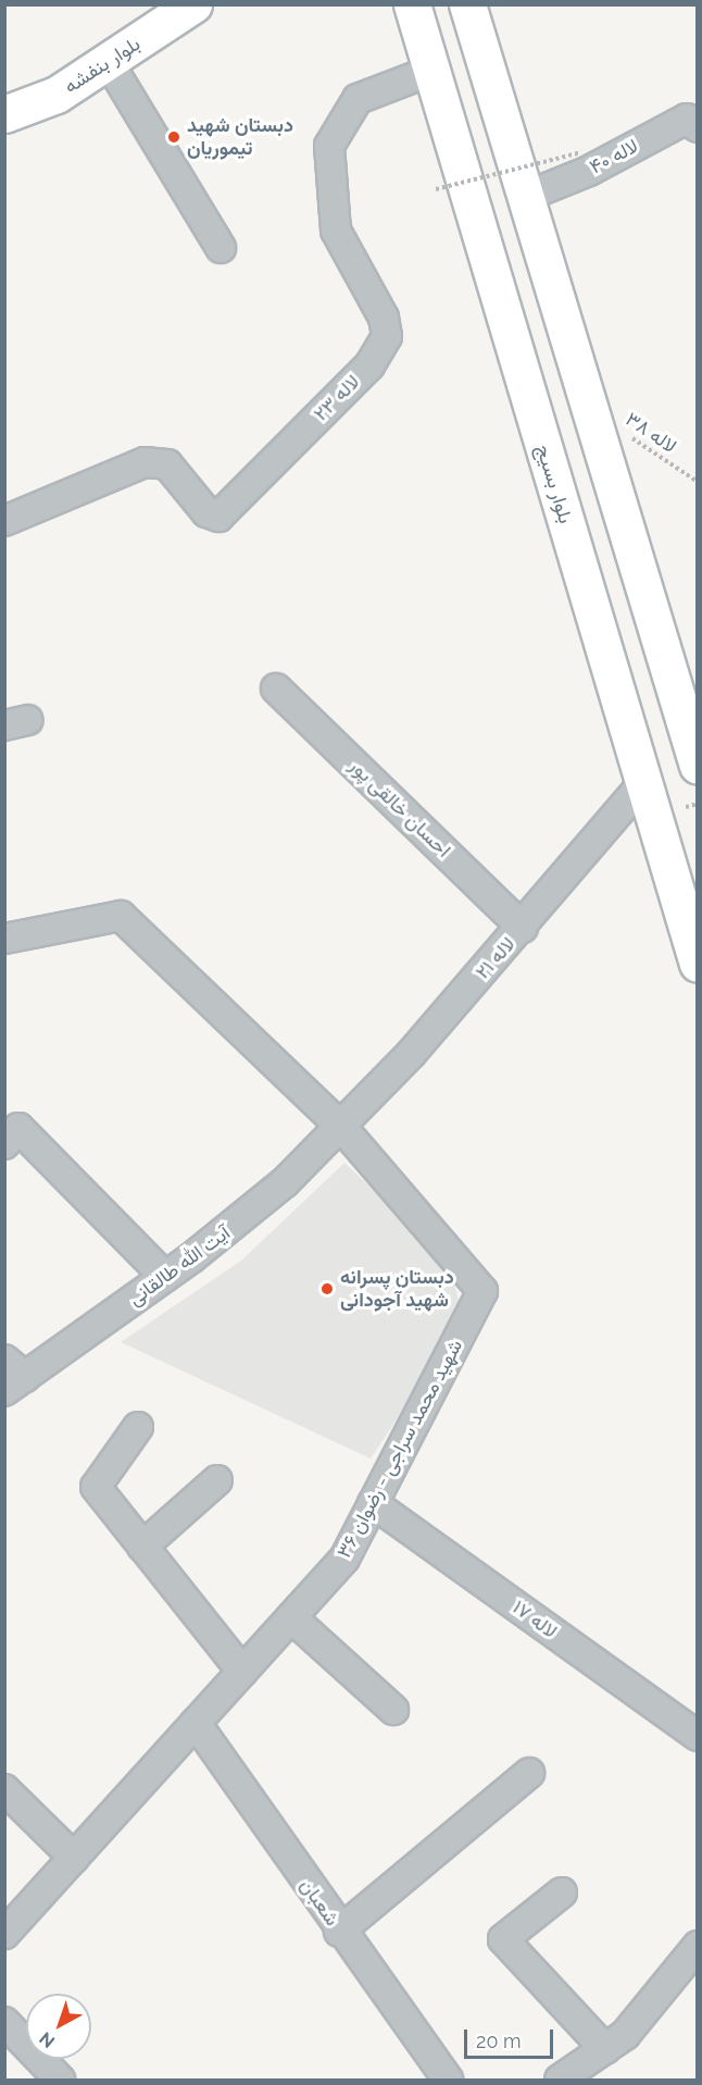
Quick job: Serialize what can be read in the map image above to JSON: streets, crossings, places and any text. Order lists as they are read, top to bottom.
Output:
{
  "streets": {
    "main road": ["بلوار بنفشه", "بلوار بسیج"],
    "street": [
      "لاله ۴۰",
      "لاله ۲۳",
      "احسان خالقی پور",
      "لاله ۲۱",
      "آیت الله طالقانی",
      "شهید محمد سراجی - رضوان ۳۶",
      "لاله ۱۷",
      "شعبان"
    ],
    "path": ["لاله ۳۸"]
  },
  "crossings": [
    ["لاله ۲۳", "بلوار بسیج"],
    ["بلوار بسیج", "لاله ۲۱"],
    ["احسان خالقی پور", "لاله ۲۱"],
    ["لاله ۲۱", "آیت الله طالقانی"],
    ["لاله ۲۱", "شهید محمد سراجی - رضوان ۳۶"],
    ["آیت الله طالقانی", "شهید محمد سراجی - رضوان ۳۶"],
    ["شهید محمد سراجی - رضوان ۳۶", "لاله ۱۷"],
    ["شهید محمد سراجی - رضوان ۳۶", "شعبان"]
  ],
  "places": ["دبستان شهید تیموریان", "دبستان پسرانه شهید آجودانی"],
  "scale_bar": "20 m",
  "north": "bottom left"
}
